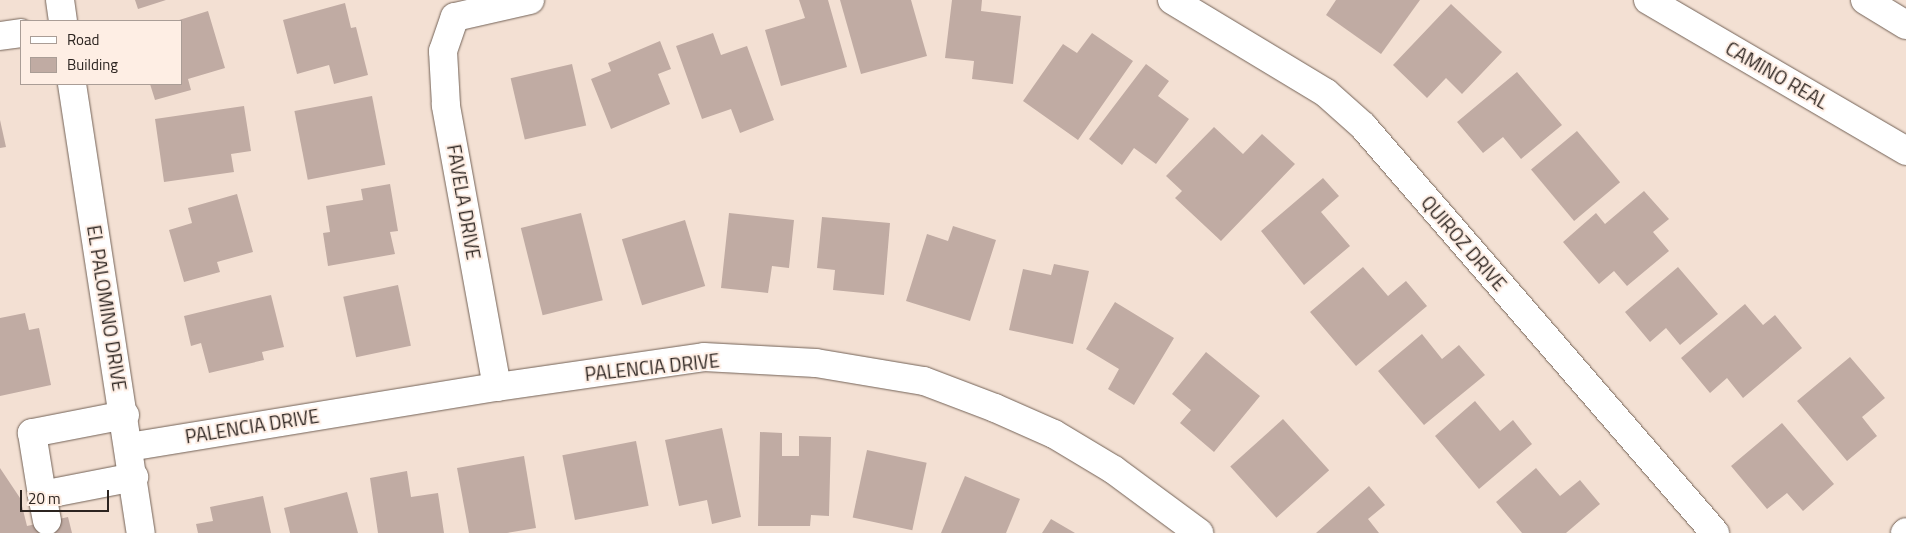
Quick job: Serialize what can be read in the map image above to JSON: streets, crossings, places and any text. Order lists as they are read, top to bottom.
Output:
{
  "streets": {
    "street": [
      "CAMINO REAL",
      "FAVELA DRIVE",
      "QUIROZ DRIVE",
      "EL PALOMINO DRIVE",
      "PALENCIA DRIVE"
    ]
  },
  "crossings": [
    ["FAVELA DRIVE", "PALENCIA DRIVE"],
    ["EL PALOMINO DRIVE", "PALENCIA DRIVE"]
  ],
  "legend": ["Road", "Building"],
  "scale_bar": "20 m"
}
